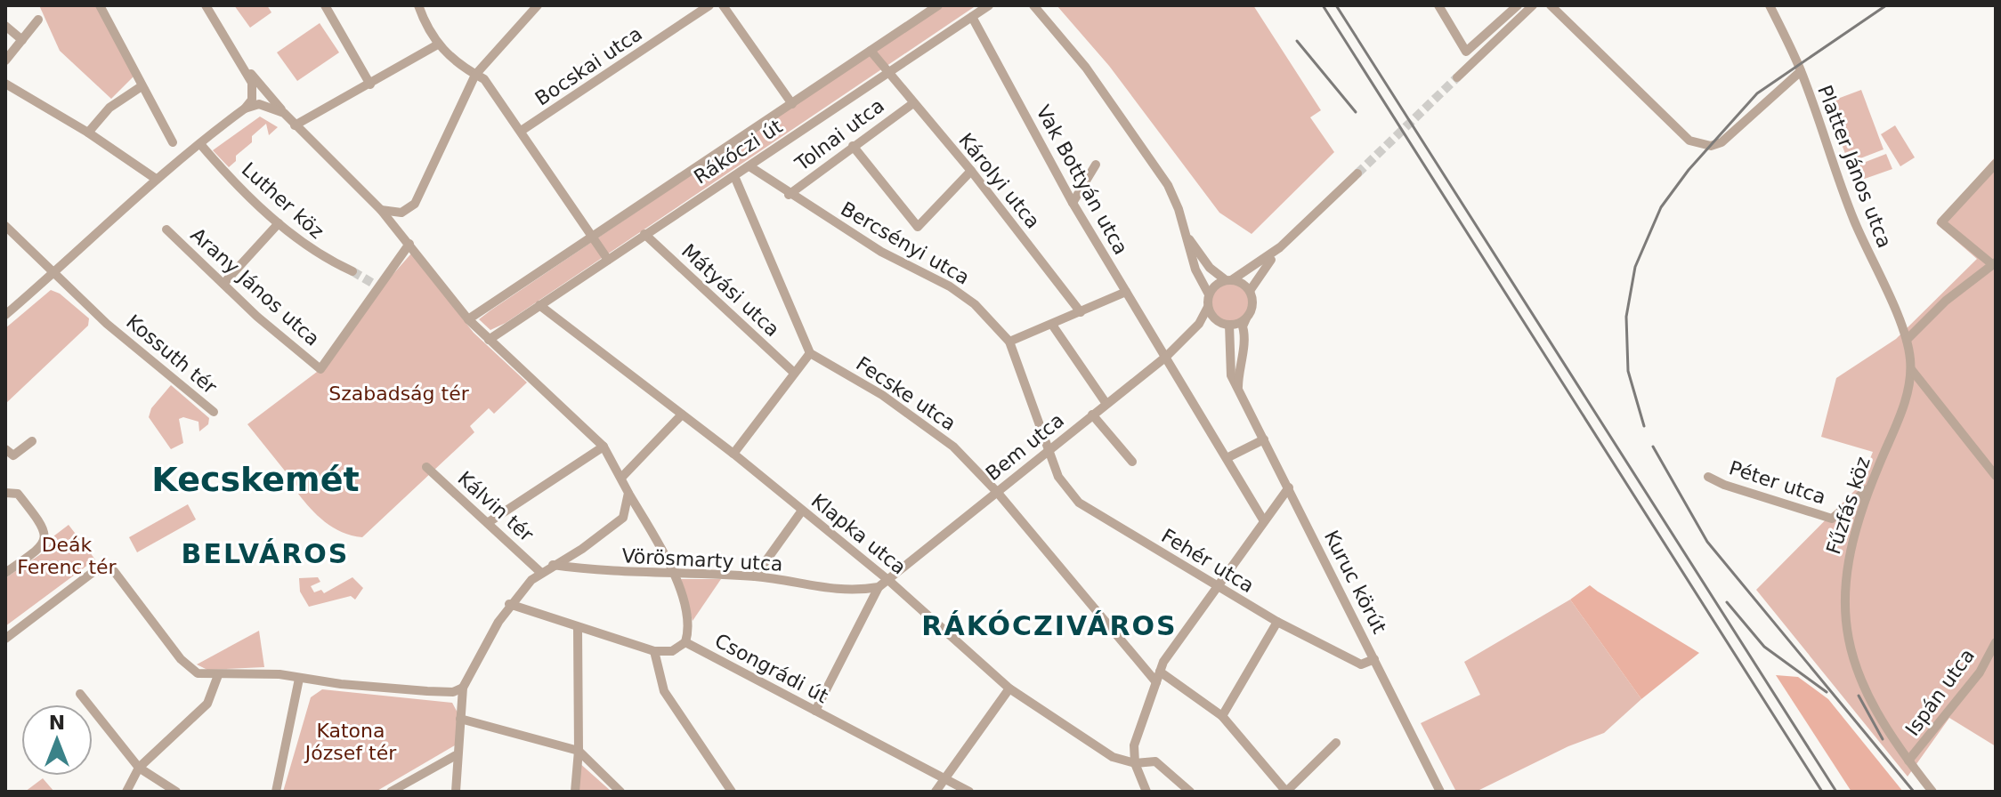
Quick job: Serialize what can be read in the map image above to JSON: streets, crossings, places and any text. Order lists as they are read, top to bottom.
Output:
{
  "streets": {
    "street": [
      "Bocskai utca",
      "Tolnai utca",
      "Rákóczi út",
      "Platter János utca",
      "Vak Bottyán utca",
      "Károlyi utca",
      "Luther köz",
      "Bercsényi utca",
      "Arany János utca",
      "Mátyási utca",
      "Kossuth tér",
      "Fecske utca",
      "Bem utca",
      "Péter utca",
      "Fűzfás köz",
      "Kálvin tér",
      "Klapka utca",
      "Vörösmarty utca",
      "Fehér utca",
      "Kuruc körút",
      "Csongrádi út",
      "Ispán utca"
    ]
  },
  "crossings": [
    ["Tolnai utca", "Károlyi utca"],
    ["Tolnai utca", "Bercsényi utca"],
    ["Rákóczi út", "Vak Bottyán utca"],
    ["Rákóczi út", "Károlyi utca"],
    ["Rákóczi út", "Bercsényi utca"],
    ["Rákóczi út", "Mátyási utca"],
    ["Rákóczi út", "Klapka utca"],
    ["Platter János utca", "Fűzfás köz"],
    ["Vak Bottyán utca", "Bem utca"],
    ["Bercsényi utca", "Bem utca"],
    ["Bercsényi utca", "Fehér utca"],
    ["Fecske utca", "Bem utca"],
    ["Bem utca", "Klapka utca"],
    ["Bem utca", "Vörösmarty utca"],
    ["Bem utca", "Fehér utca"],
    ["Bem utca", "Kuruc körút"],
    ["Péter utca", "Fűzfás köz"],
    ["Fűzfás köz", "Ispán utca"],
    ["Klapka utca", "Vörösmarty utca"],
    ["Fehér utca", "Kuruc körút"]
  ],
  "districts": ["Kecskemét", "BELVÁROS", "RÁKÓCZIVÁROS"],
  "parks": ["Szabadság tér", "Deák Ferenc tér", "Katona József tér"],
  "north": "top"
}
